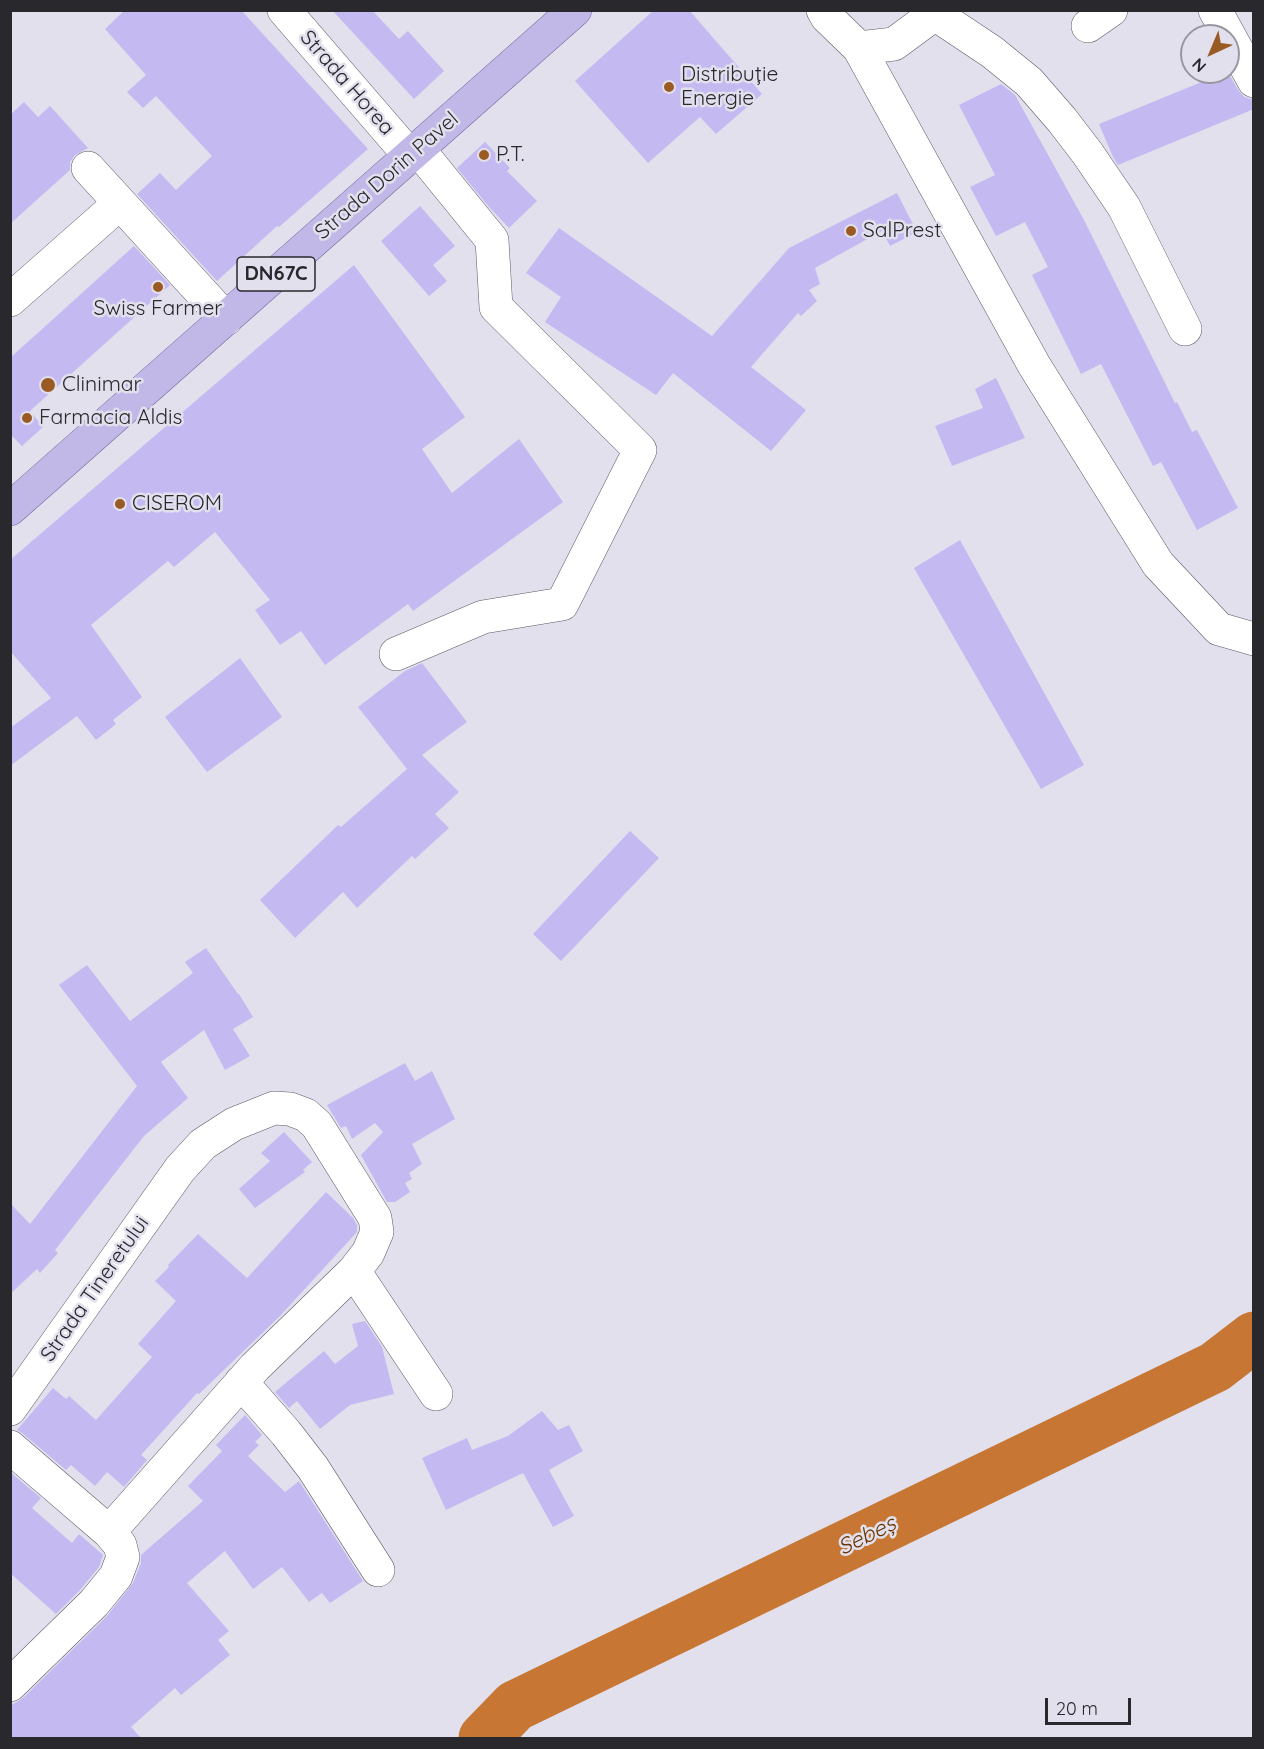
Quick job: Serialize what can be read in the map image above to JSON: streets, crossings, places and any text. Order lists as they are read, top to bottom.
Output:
{
  "streets": {
    "main road": ["Strada Dorin Pavel", "DN67C"],
    "street": ["Strada Horea", "Strada Tineretului"]
  },
  "crossings": [
    ["Strada Horea", "Strada Dorin Pavel"]
  ],
  "water": ["Sebeș"],
  "places": [
    "Distribuție Energie",
    "P.T.",
    "SalPrest",
    "Swiss Farmer",
    "Clinimar",
    "Farmacia Aldis",
    "CISEROM"
  ],
  "scale_bar": "20 m",
  "north": "bottom left"
}
